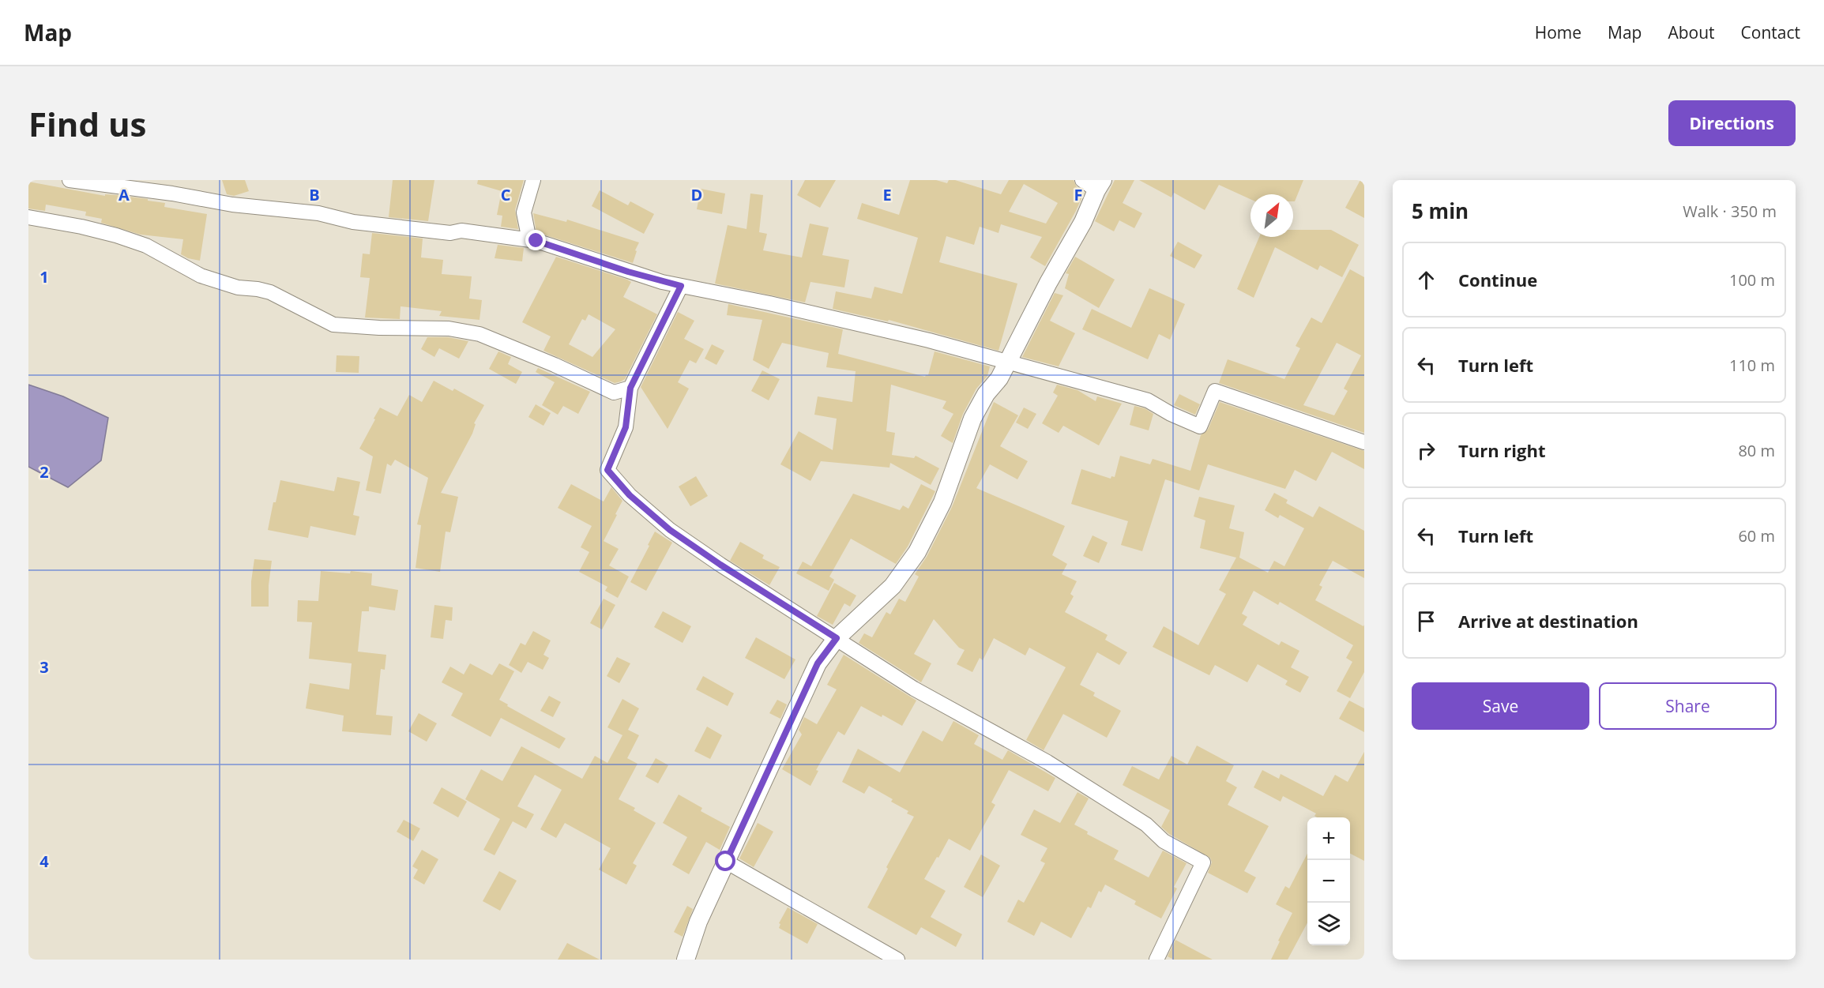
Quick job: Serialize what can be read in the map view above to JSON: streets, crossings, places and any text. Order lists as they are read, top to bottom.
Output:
{
  "north": "top right",
  "page": {
    "header": "Map",
    "nav": [
      "Home",
      "Map",
      "About",
      "Contact"
    ],
    "buttons": [
      "Directions",
      ["Save", "Share"]
    ],
    "title": "Find us",
    "heading": ["5 min", "Walk · 350 m"],
    "list": [
      ["Continue", "100 m"],
      ["Turn left", "110 m"],
      ["Turn right", "80 m"],
      ["Turn left", "60 m"],
      "Arrive at destination"
    ],
    "map_buttons": ["+", "−"]
  },
  "grid": {
    "columns": [
      "A",
      "B",
      "C",
      "D",
      "E",
      "F"
    ],
    "rows": [
      "1",
      "2",
      "3",
      "4"
    ]
  }
}
